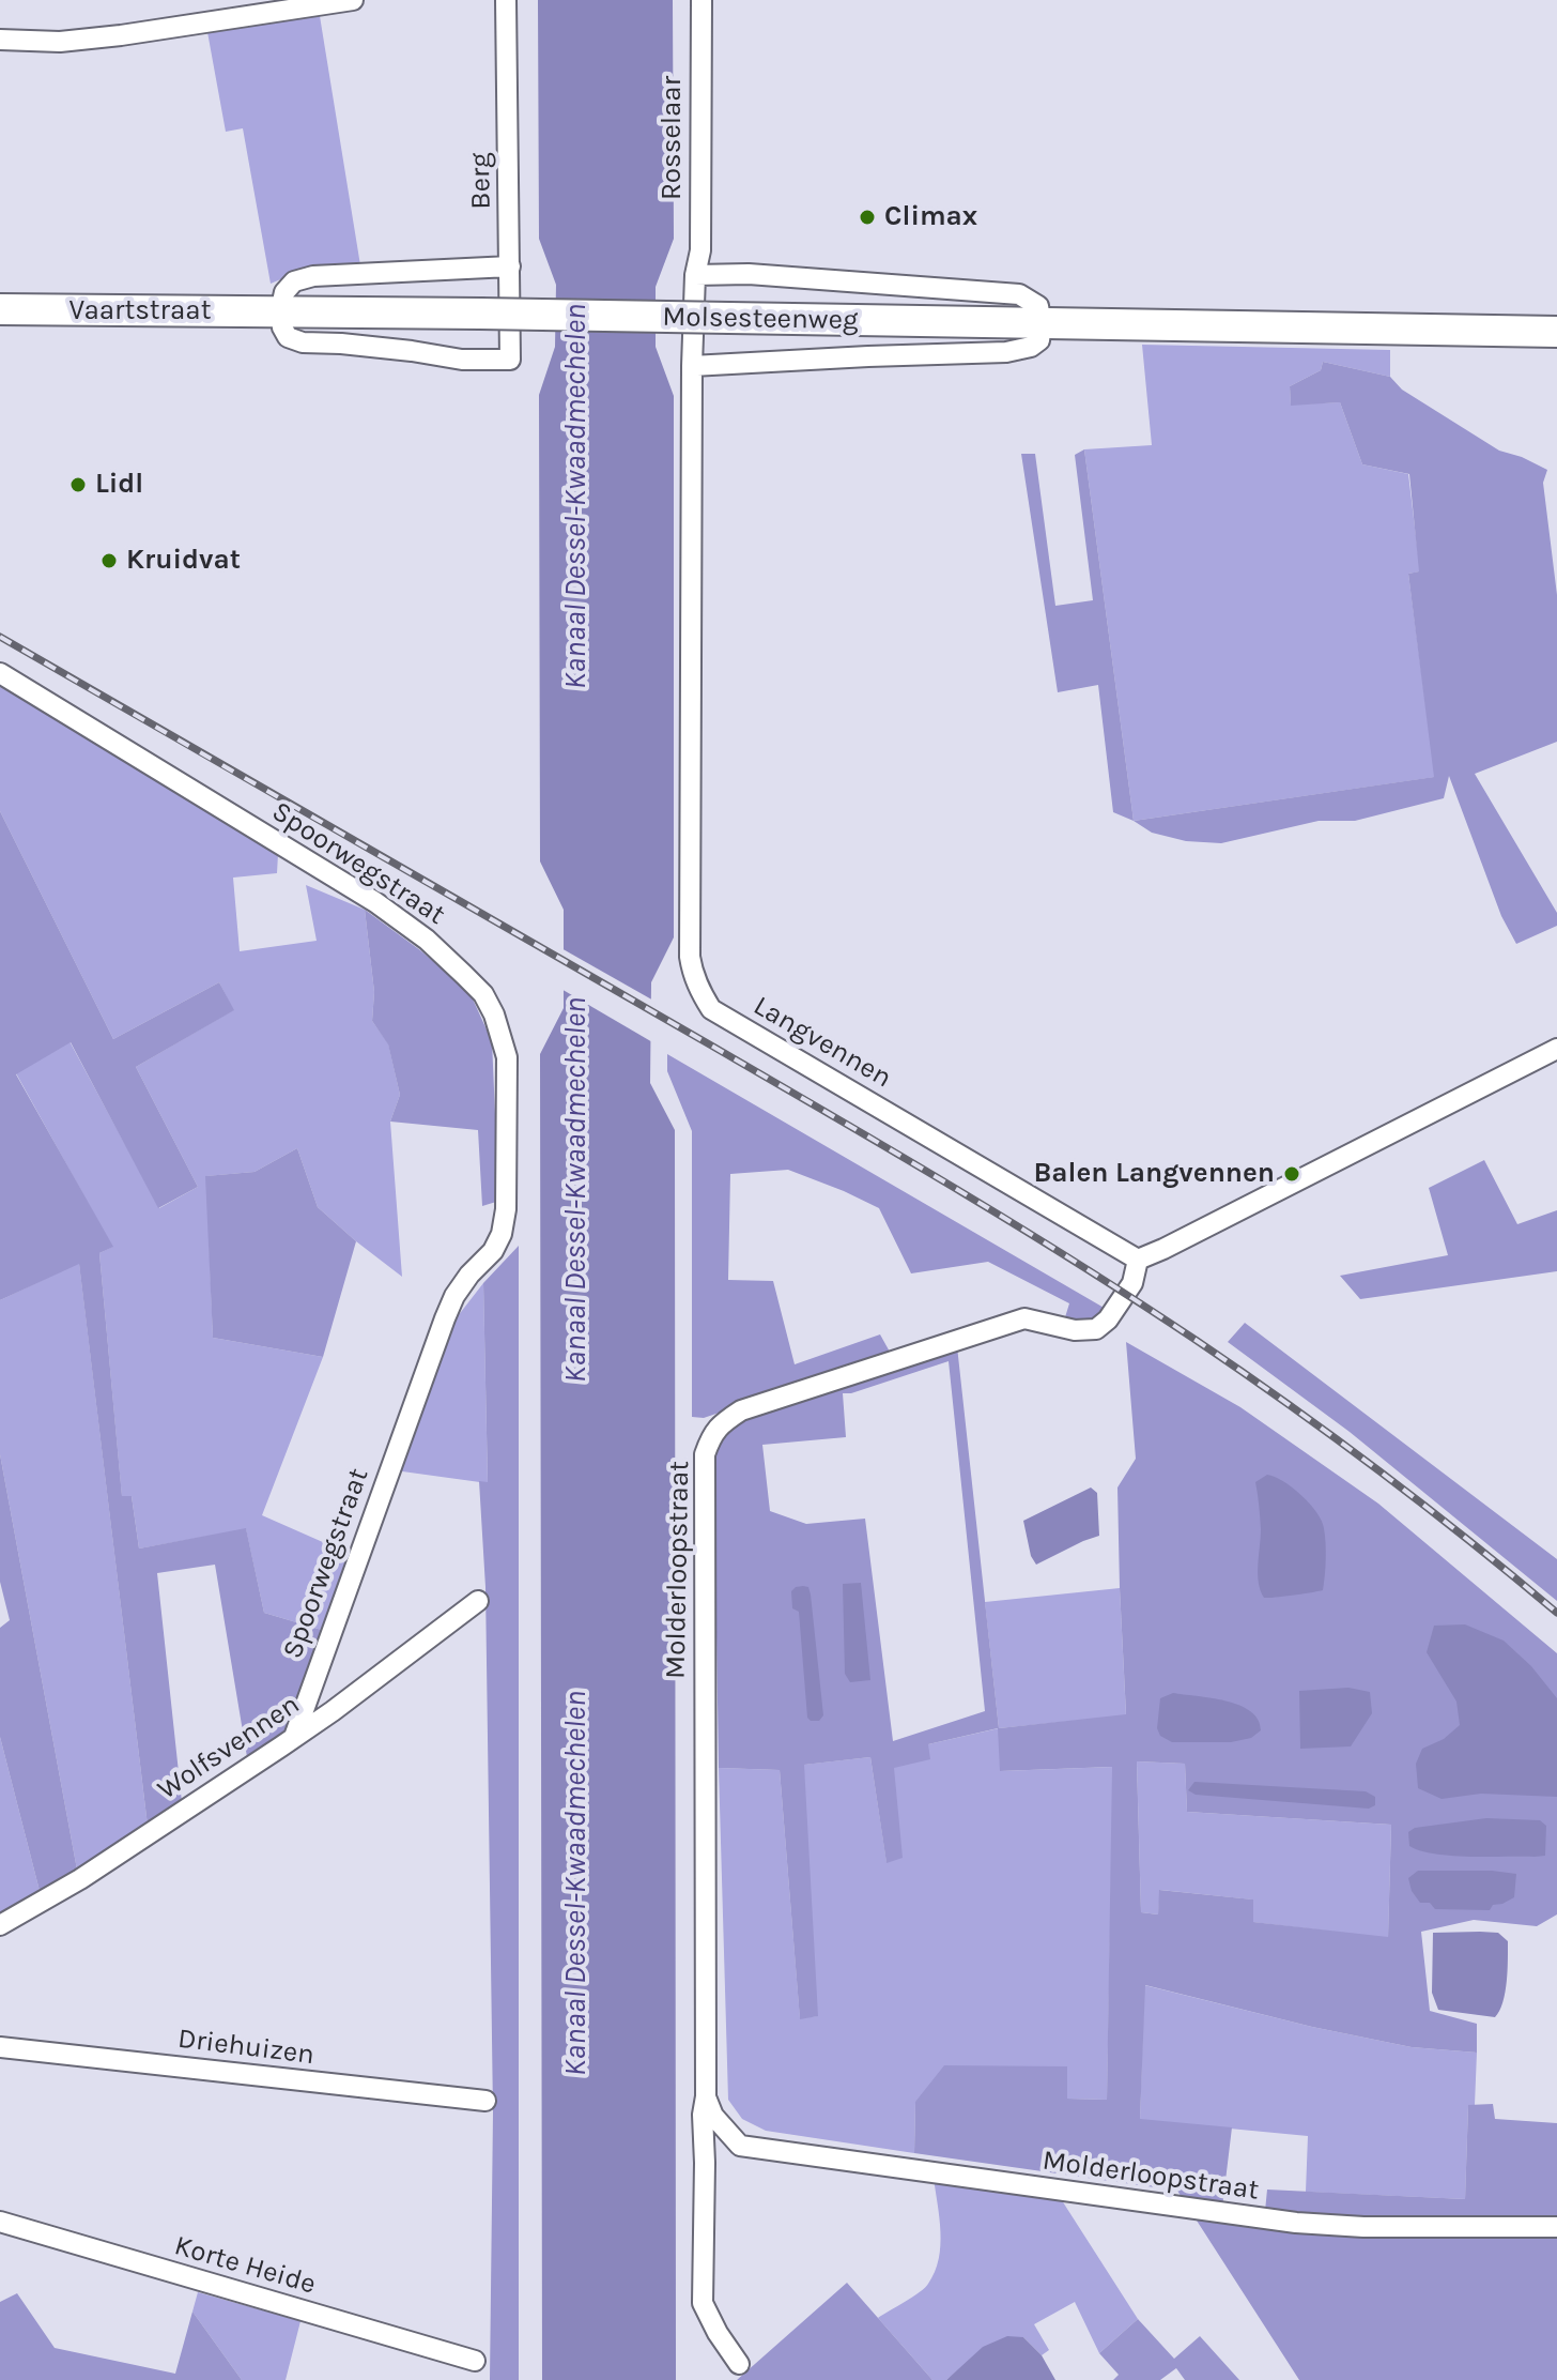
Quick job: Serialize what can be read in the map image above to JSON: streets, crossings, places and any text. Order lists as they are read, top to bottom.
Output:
{
  "streets": {
    "main road": ["Vaartstraat", "Molsesteenweg"],
    "street": [
      "Rosselaar",
      "Berg",
      "Spoorwegstraat",
      "Langvennen",
      "Molderloopstraat",
      "Wolfsvennen",
      "Driehuizen",
      "Korte Heide"
    ]
  },
  "crossings": [
    ["Rosselaar", "Molsesteenweg"],
    ["Rosselaar", "Langvennen"],
    ["Berg", "Vaartstraat"],
    ["Vaartstraat", "Molsesteenweg"],
    ["Molsesteenweg", "Langvennen"],
    ["Spoorwegstraat", "Wolfsvennen"],
    ["Langvennen", "Molderloopstraat"]
  ],
  "water": ["Kanaal Dessel-Kwaadmechelen"],
  "places": [
    "Climax",
    "Lidl",
    "Kruidvat",
    "Balen Langvennen"
  ]
}
